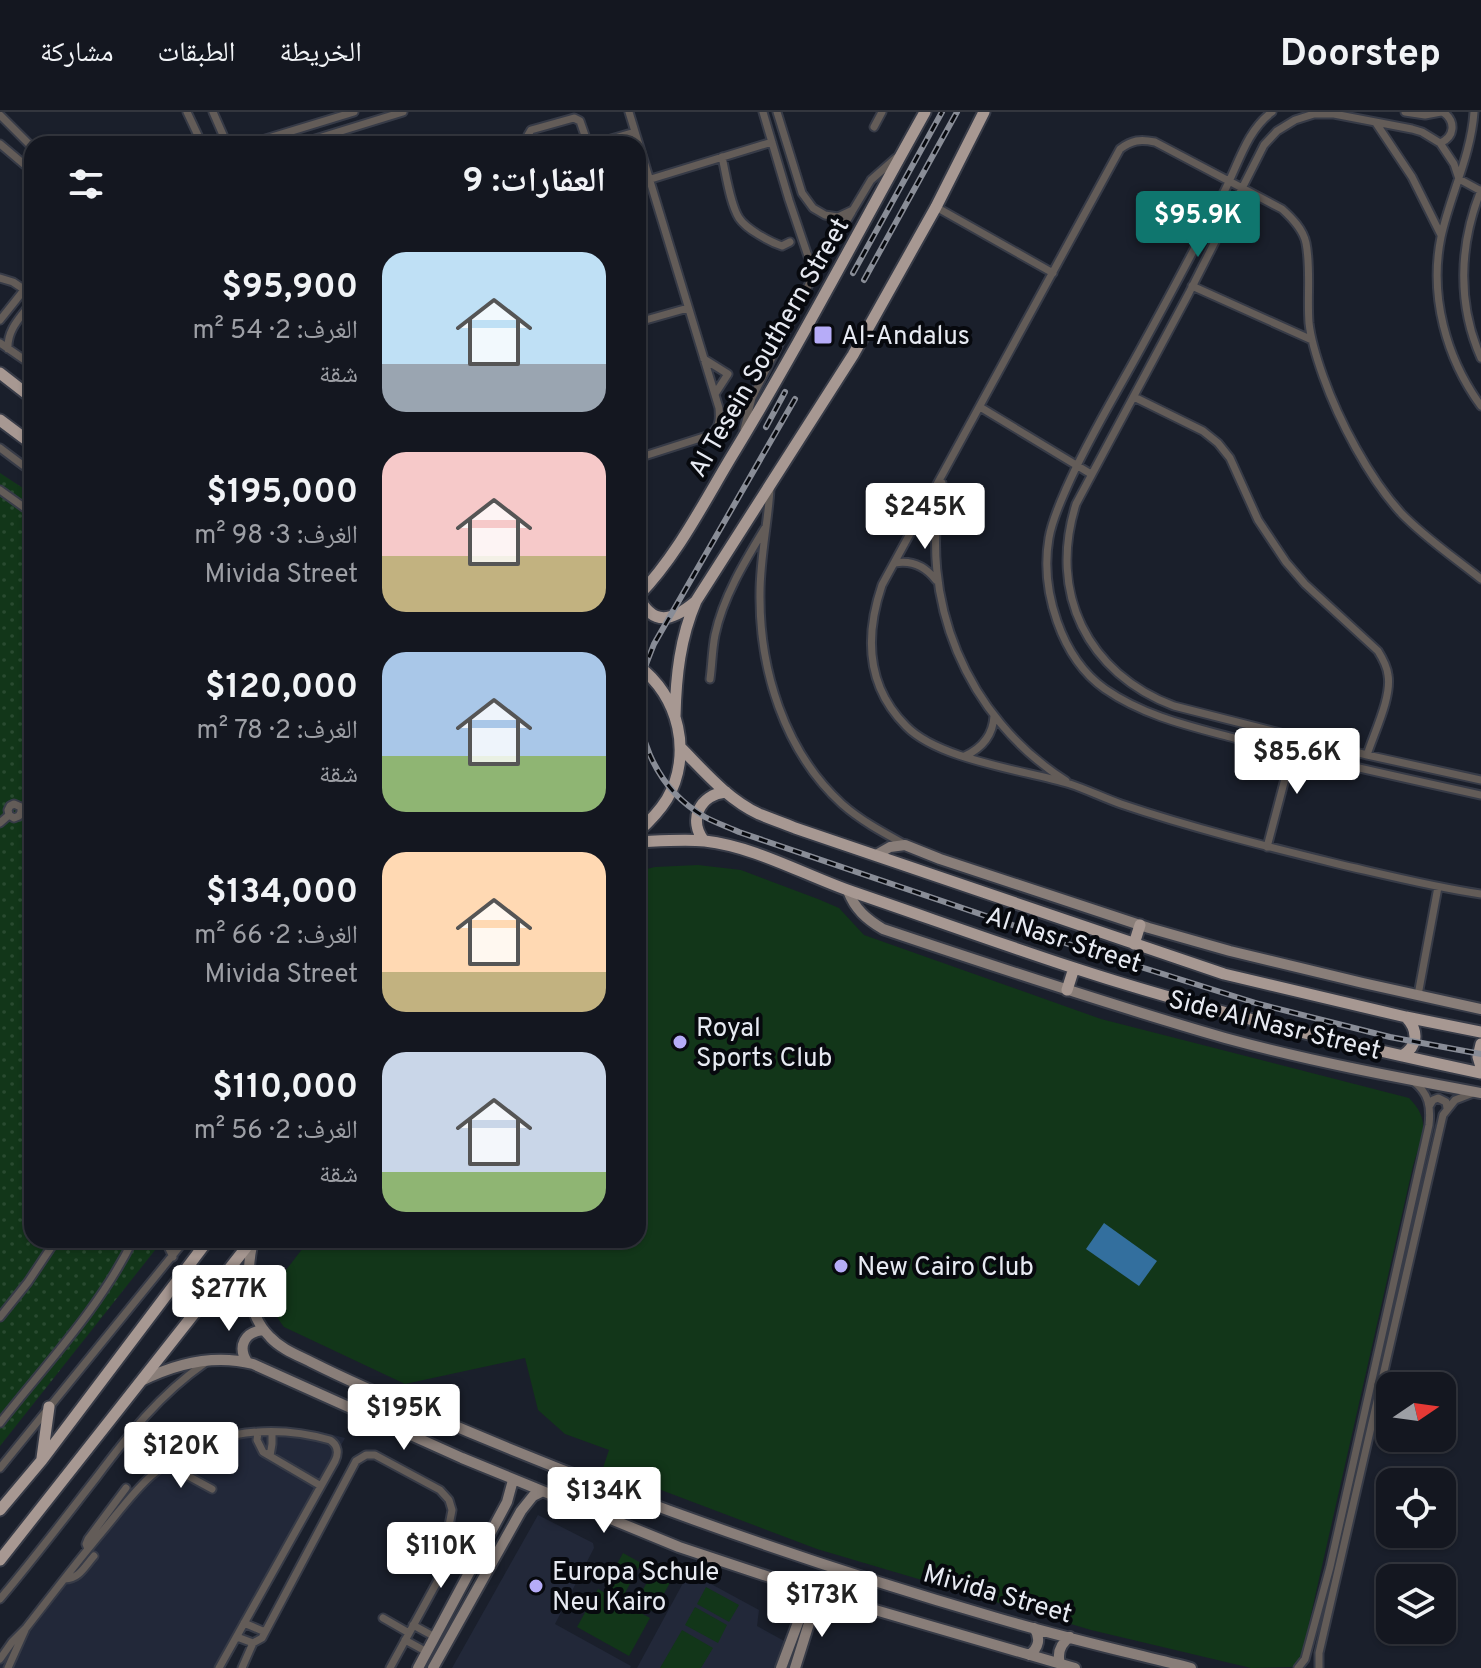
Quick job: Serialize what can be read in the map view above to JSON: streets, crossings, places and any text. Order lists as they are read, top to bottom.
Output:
{
  "streets": {
    "main road": ["Al Tesein Southern Street", "Al Nasr Street"],
    "street": ["Side Al Nasr Street", "Mivida Street"]
  },
  "crossings": [
    ["Al Nasr Street", "Side Al Nasr Street"]
  ],
  "places": {
    "transit": ["Al-Andalus"],
    "other": ["Royal Sports Club", "New Cairo Club", "Europa Schule Neu Kairo"]
  },
  "north": "right",
  "page": {
    "header": "Doorstep",
    "nav": ["الخريطة", "الطبقات", "مشاركة"],
    "heading": "العقارات: 9",
    "price": [
      "$95.9K",
      "$245K",
      "$85.6K",
      "$277K",
      "$195K",
      "$120K",
      "$134K",
      "$110K",
      "$173K"
    ],
    "list": [
      {
        "name": "$95,900",
        "note": "الغرف: 2 · 54 m² · شقة"
      },
      {
        "name": "$195,000",
        "note": "الغرف: 3 · 98 m² · Mivida Street"
      },
      {
        "name": "$120,000",
        "note": "الغرف: 2 · 78 m² · شقة"
      },
      {
        "name": "$134,000",
        "note": "الغرف: 2 · 66 m² · Mivida Street"
      },
      {
        "name": "$110,000",
        "note": "الغرف: 2 · 56 m² · شقة"
      }
    ]
  }
}
